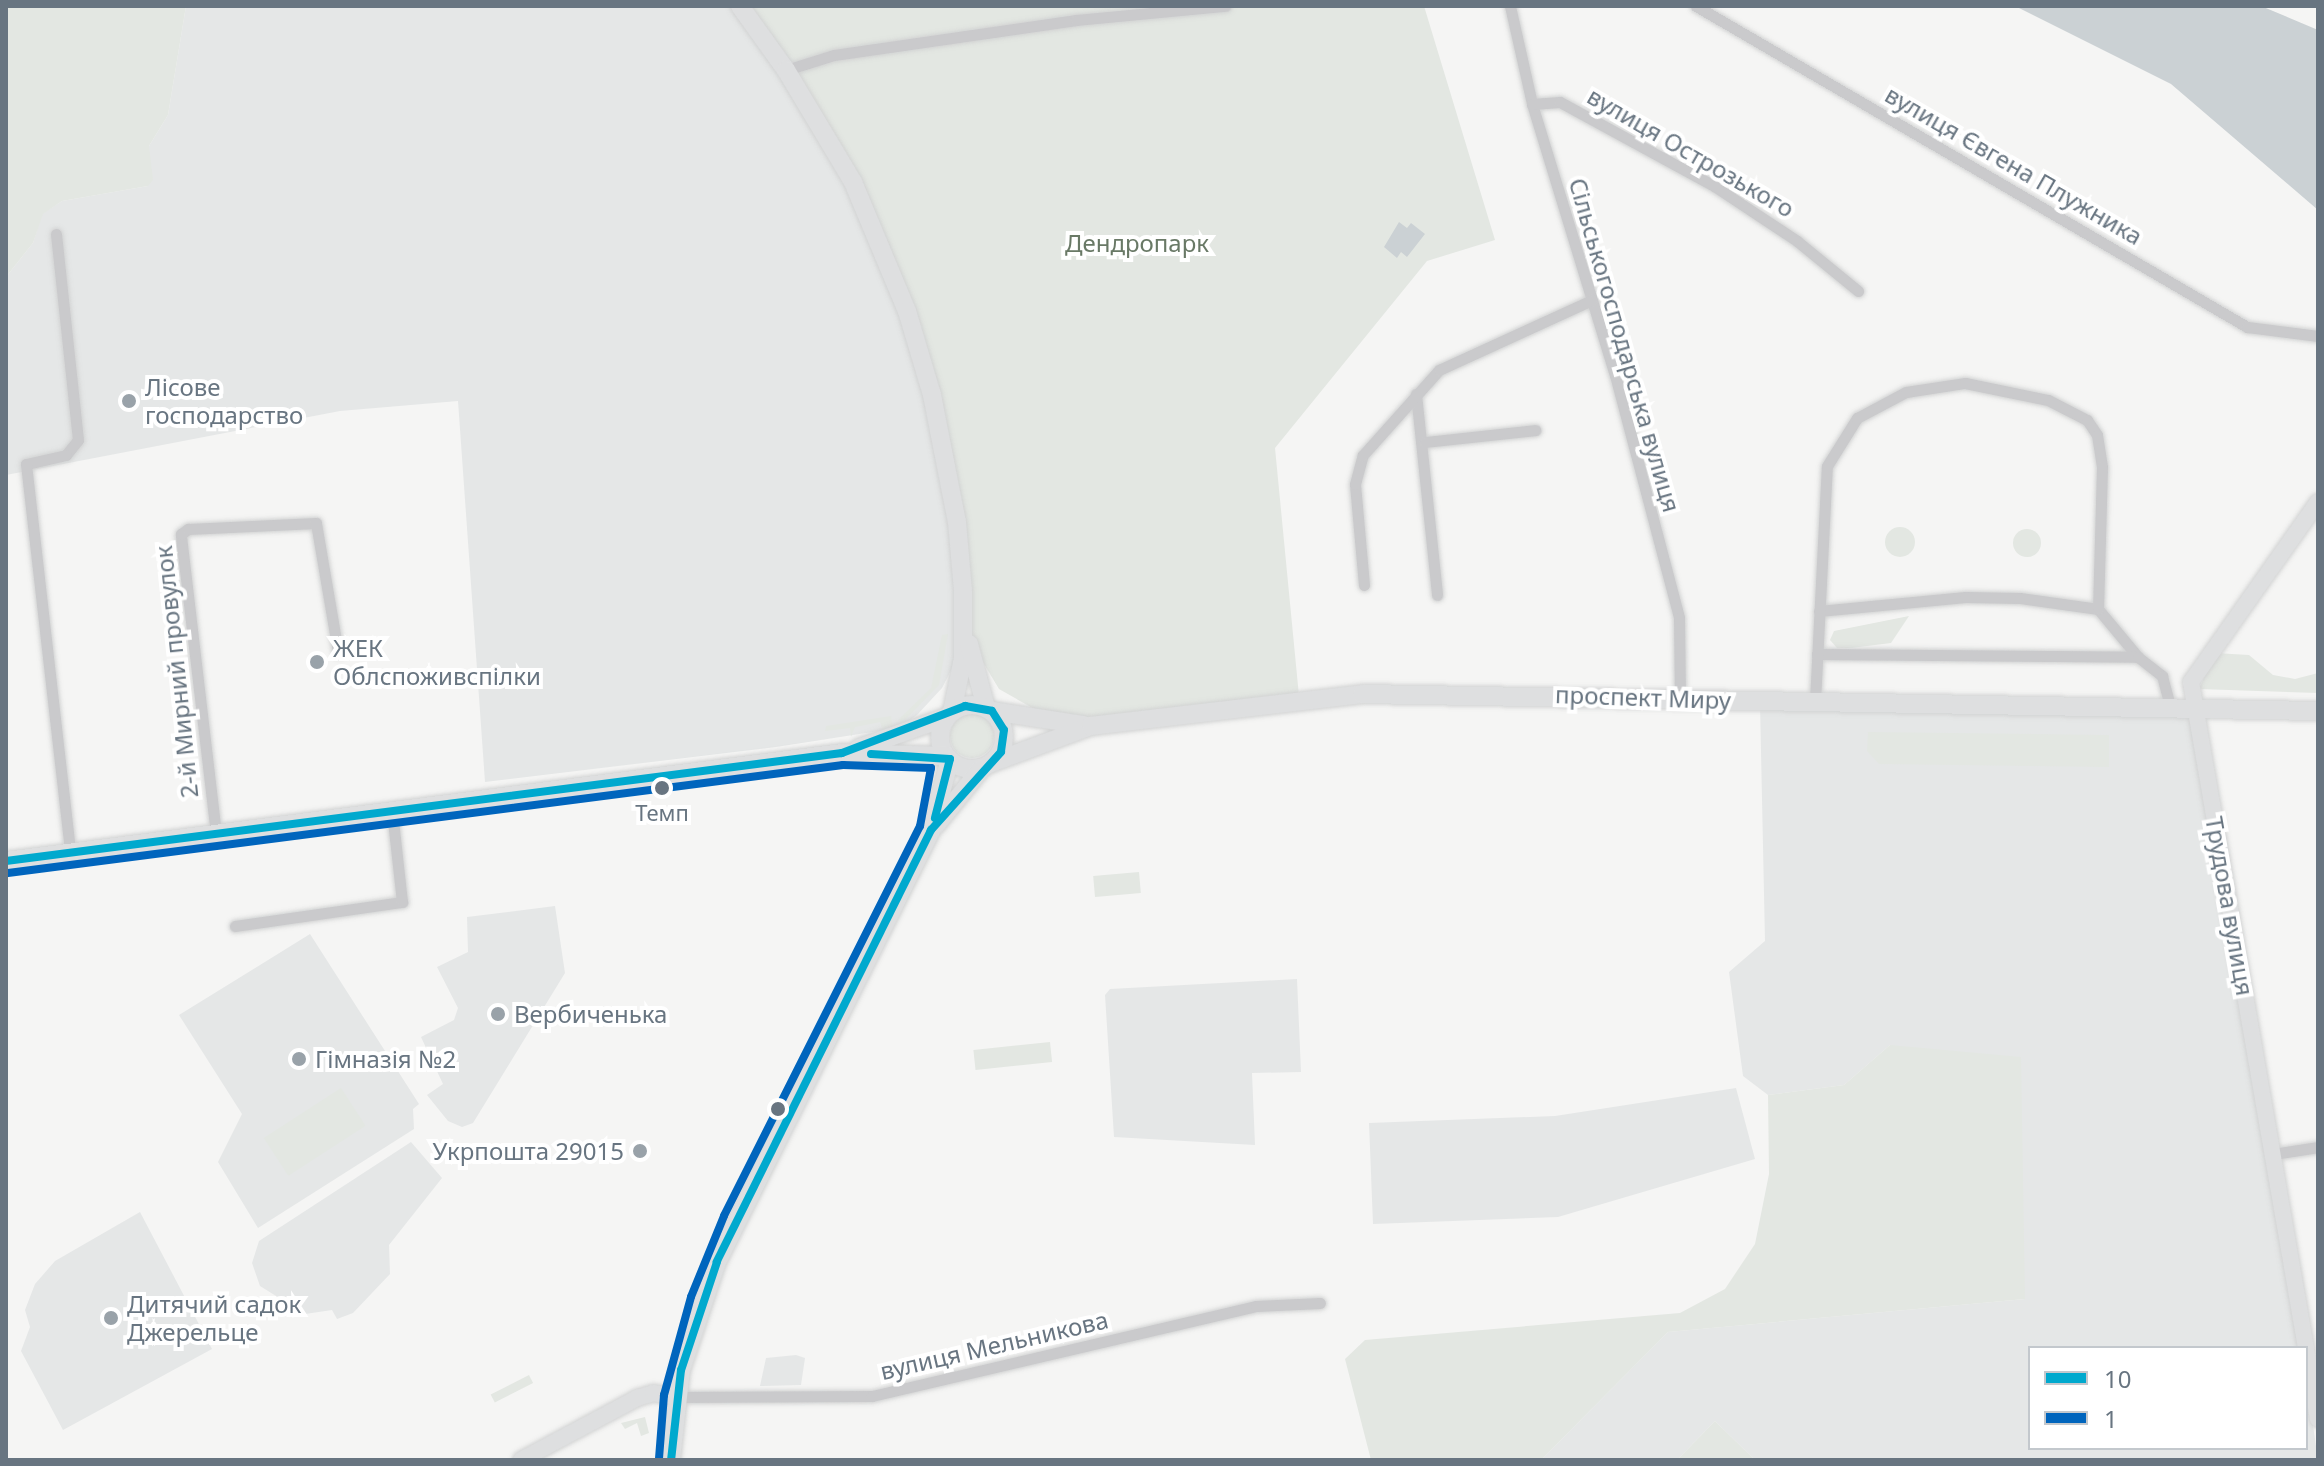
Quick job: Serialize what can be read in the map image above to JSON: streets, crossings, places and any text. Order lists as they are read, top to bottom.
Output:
{
  "streets": {
    "main road": ["проспект Миру", "Трудова вулиця"],
    "street": [
      "вулиця Острозького",
      "вулиця Євгена Плужника",
      "Сільськогосподарська вулиця",
      "2-й Мирний провулок",
      "вулиця Мельникова"
    ]
  },
  "crossings": [
    ["вулиця Острозького", "Сільськогосподарська вулиця"],
    ["Сільськогосподарська вулиця", "проспект Миру"],
    ["проспект Миру", "Трудова вулиця"]
  ],
  "parks": ["Дендропарк"],
  "places": [
    "Лісове господарство",
    "ЖЕК Облспоживспілки",
    "Темп",
    "Вербиченька",
    "Гімназія №2",
    "Укрпошта 29015",
    "Дитячий садок Джерельце"
  ],
  "lines": ["transit line 10", "transit line 1"],
  "legend": ["10", "1"]
}
